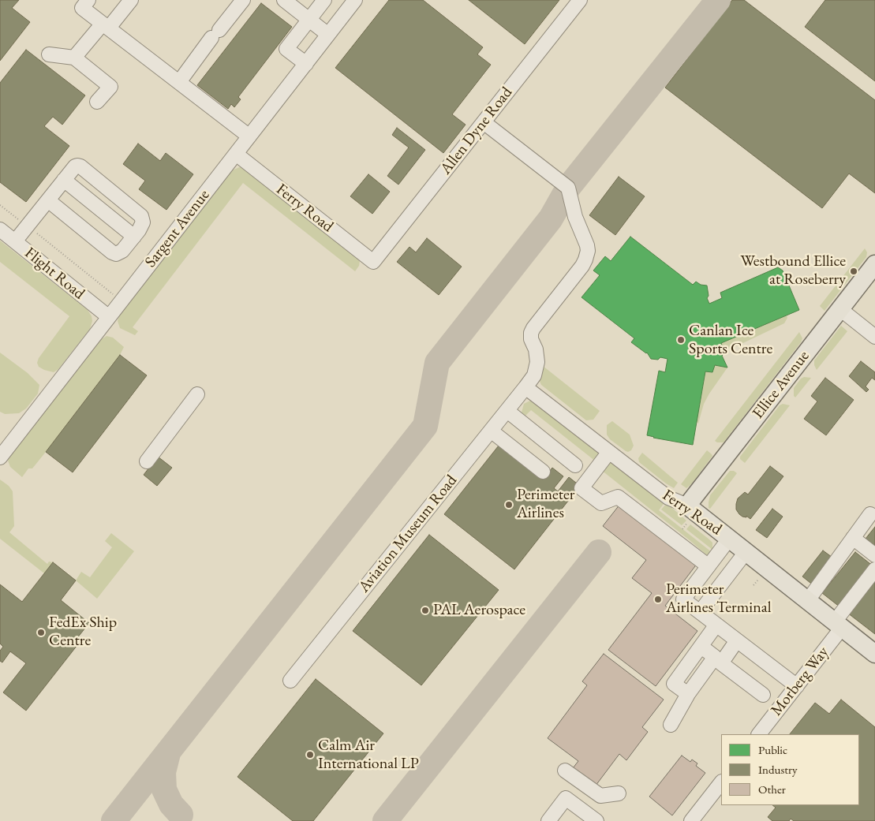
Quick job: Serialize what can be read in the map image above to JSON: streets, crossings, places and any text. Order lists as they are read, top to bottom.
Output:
{
  "streets": {
    "main road": ["Ferry Road", "Ellice Avenue"],
    "street": [
      "Allen Dyne Road",
      "Sargent Avenue",
      "Flight Road",
      "Aviation Museum Road",
      "Morberg Way"
    ]
  },
  "crossings": [
    ["Allen Dyne Road", "Ferry Road"],
    ["Allen Dyne Road", "Aviation Museum Road"],
    ["Ferry Road", "Sargent Avenue"],
    ["Ferry Road", "Ellice Avenue"],
    ["Ferry Road", "Aviation Museum Road"],
    ["Ferry Road", "Morberg Way"],
    ["Sargent Avenue", "Flight Road"]
  ],
  "places": [
    "Westbound Ellice at Roseberry",
    "Canlan Ice Sports Centre",
    "Perimeter Airlines",
    "Perimeter Airlines Terminal",
    "PAL Aerospace",
    "FedEx Ship Centre",
    "Calm Air International LP"
  ],
  "legend": ["Public", "Industry", "Other"]
}
